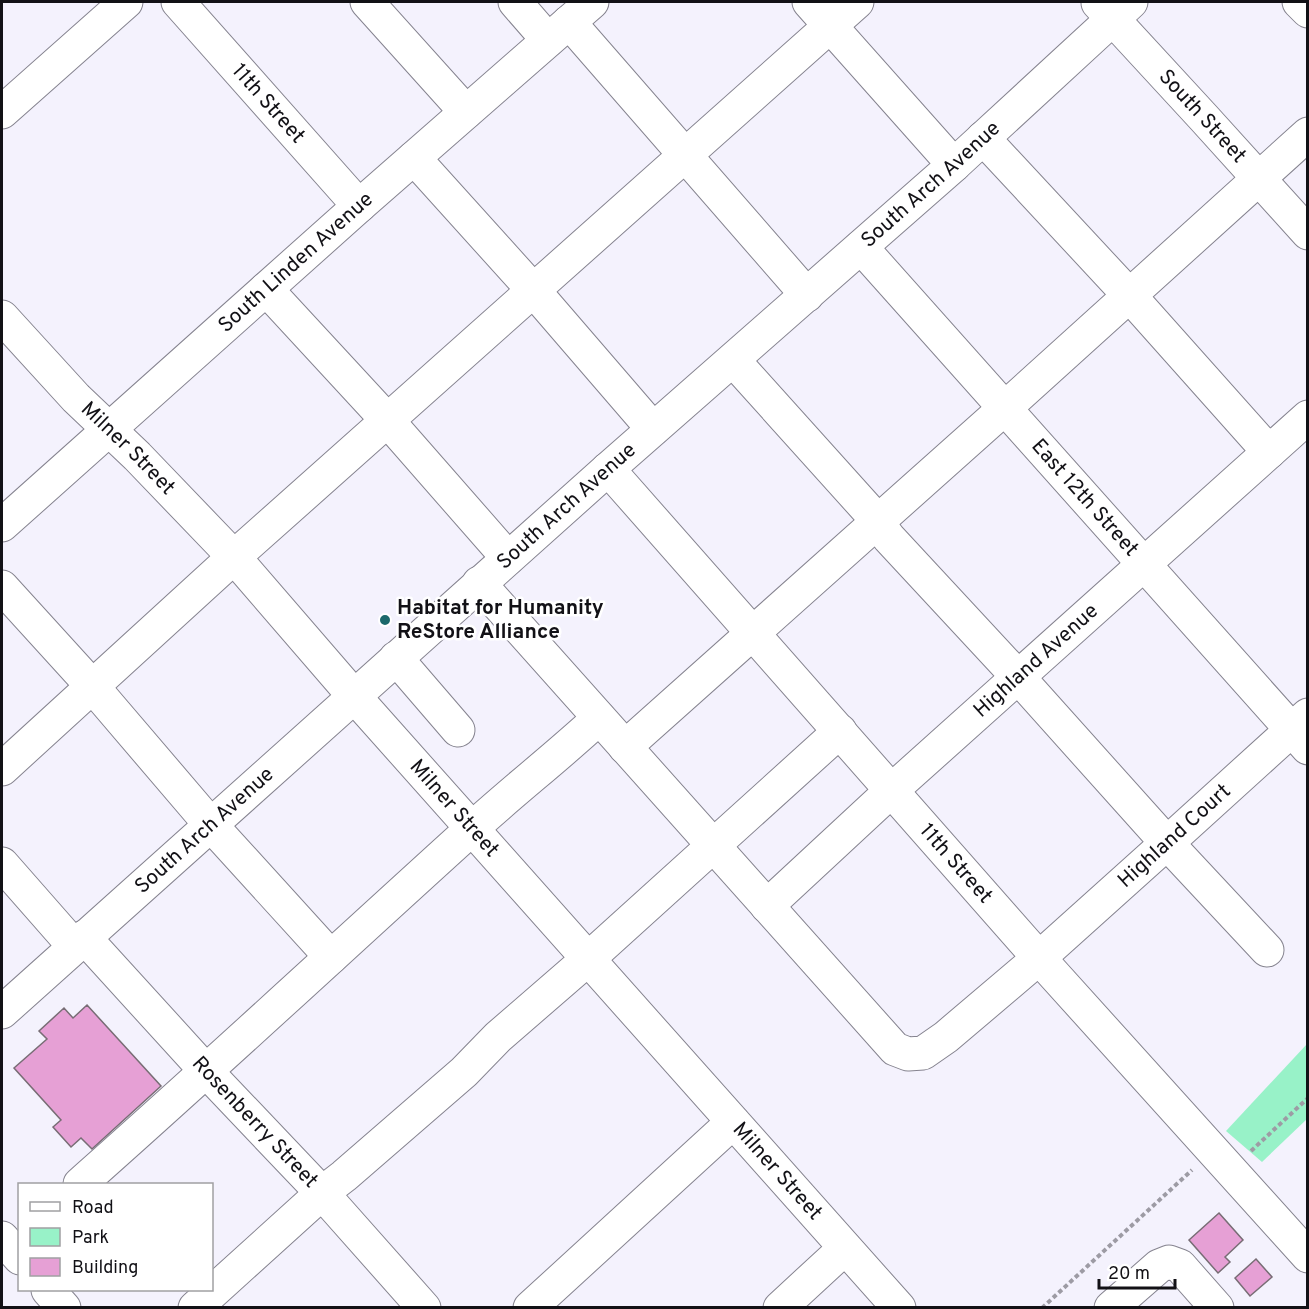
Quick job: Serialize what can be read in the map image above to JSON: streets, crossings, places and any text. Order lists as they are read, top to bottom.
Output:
{
  "streets": {
    "street": [
      "11th Street",
      "South Street",
      "South Arch Avenue",
      "South Linden Avenue",
      "Milner Street",
      "East 12th Street",
      "Highland Avenue",
      "Highland Court",
      "Rosenberry Street"
    ]
  },
  "crossings": [
    ["11th Street", "South Arch Avenue"],
    ["11th Street", "South Linden Avenue"],
    ["11th Street", "Highland Avenue"],
    ["11th Street", "Highland Court"],
    ["South Street", "South Arch Avenue"],
    ["South Arch Avenue", "Milner Street"],
    ["South Arch Avenue", "East 12th Street"],
    ["South Arch Avenue", "Highland Court"],
    ["South Arch Avenue", "Rosenberry Street"],
    ["South Linden Avenue", "Milner Street"],
    ["East 12th Street", "Highland Avenue"],
    ["East 12th Street", "Highland Court"],
    ["Highland Avenue", "Highland Court"]
  ],
  "places": ["Habitat for Humanity ReStore Alliance"],
  "legend": ["Road", "Park", "Building"],
  "scale_bar": "20 m"
}
